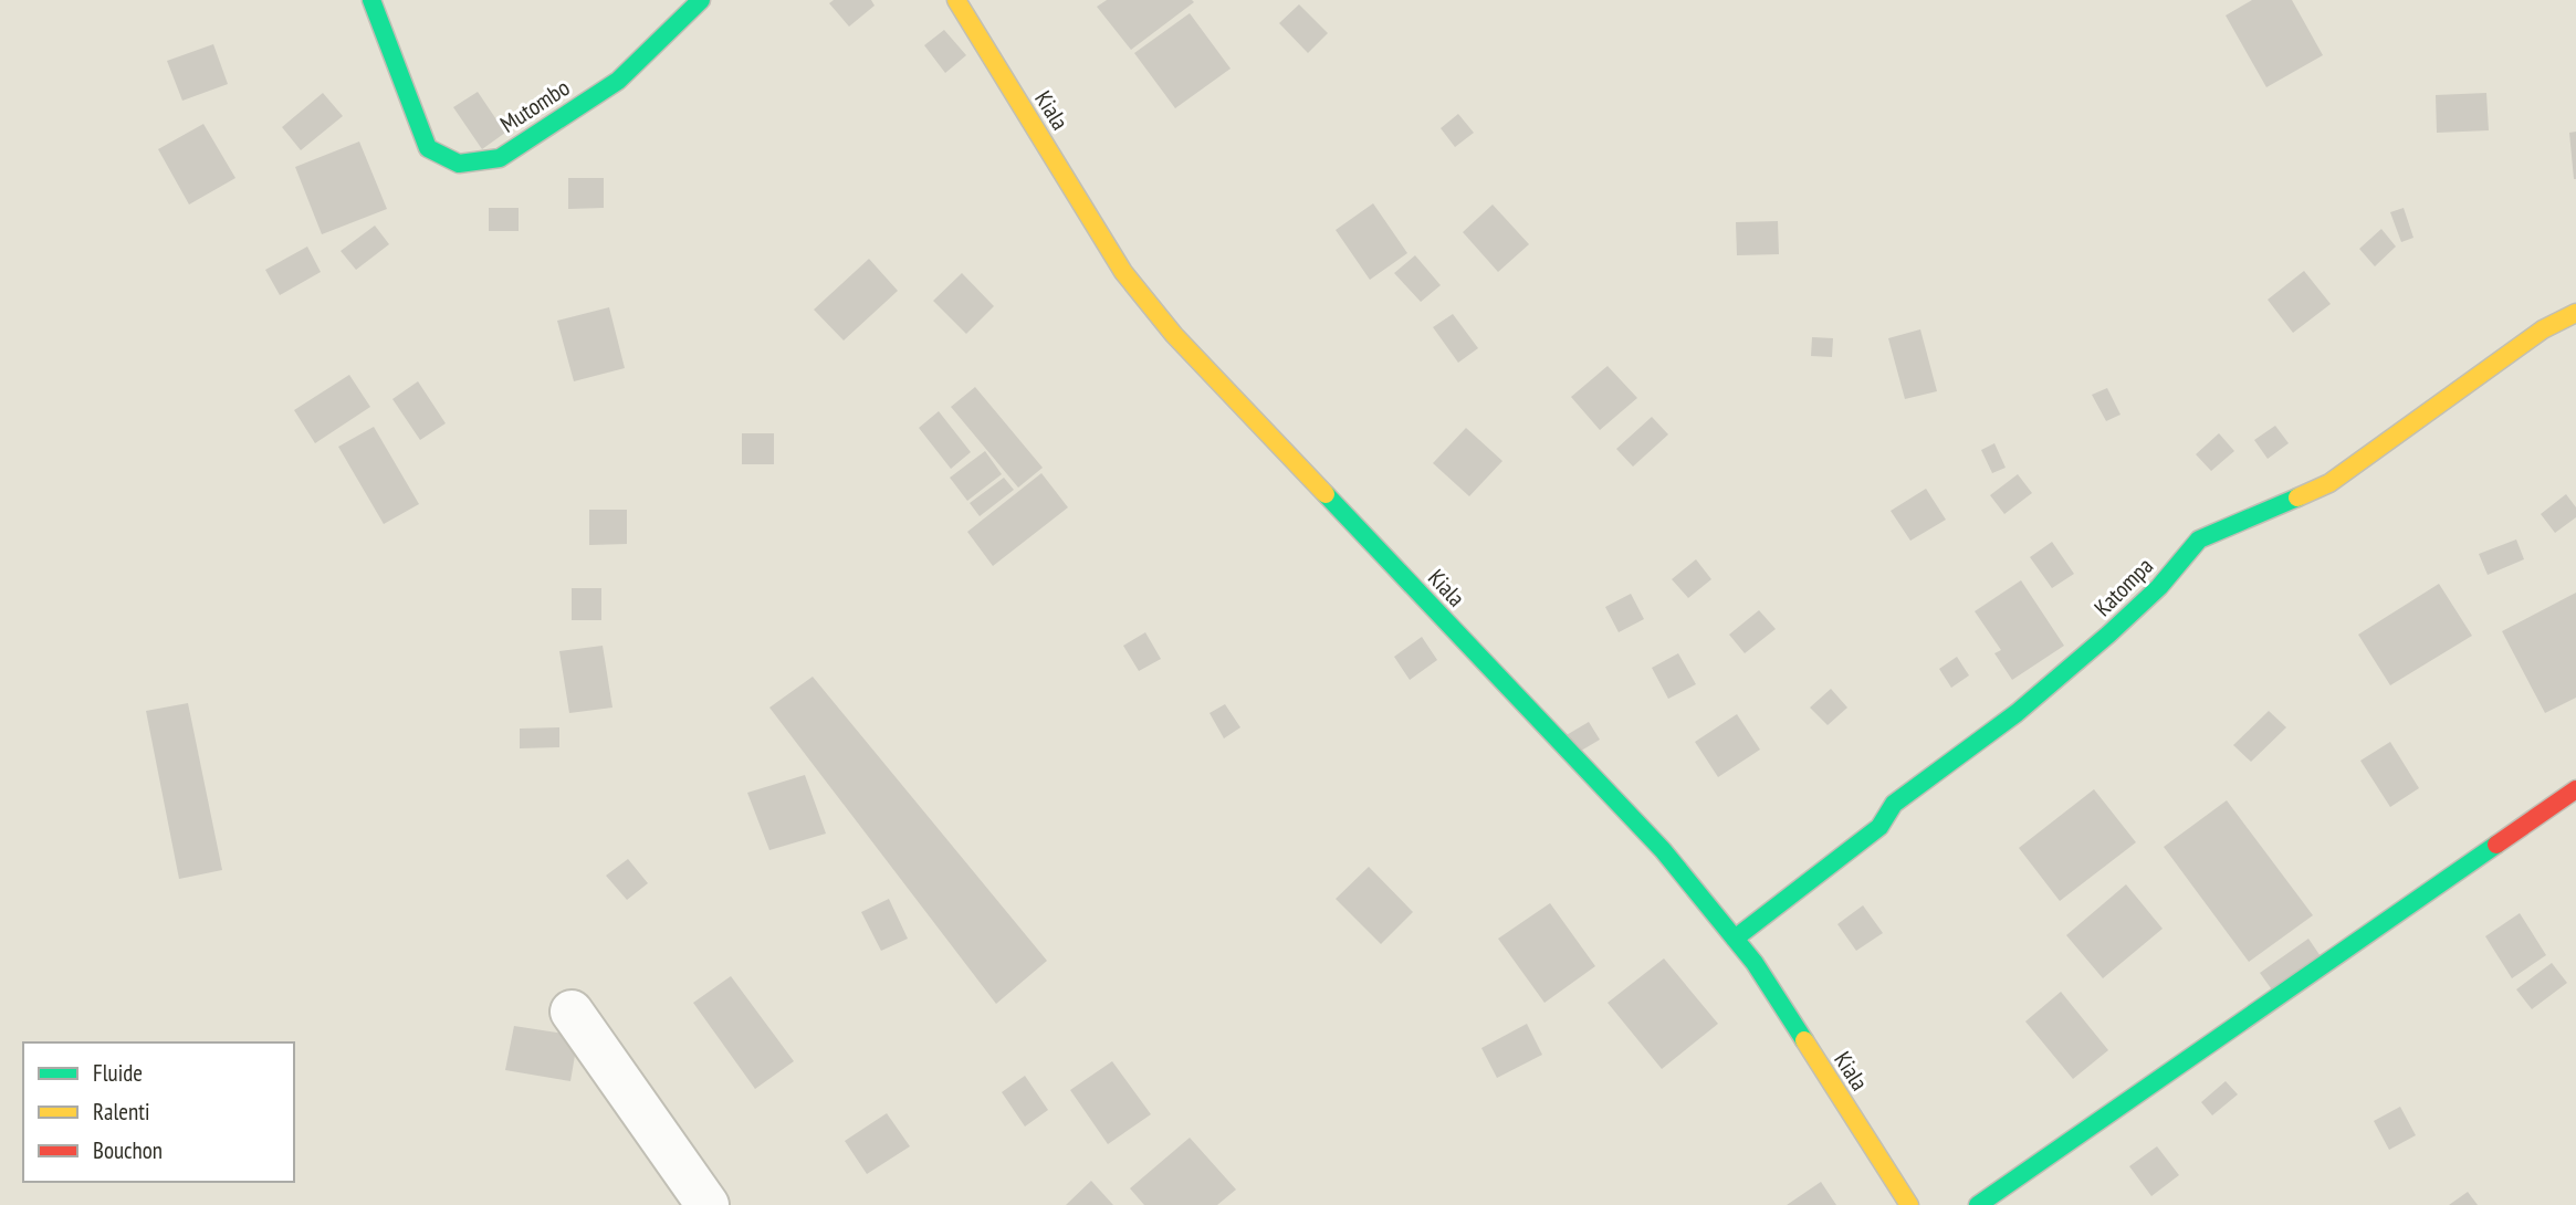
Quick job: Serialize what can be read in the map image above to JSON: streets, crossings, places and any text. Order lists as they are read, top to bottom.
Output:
{
  "streets": {
    "street": ["Mutombo", "Kiala", "Katompa"]
  },
  "crossings": [
    ["Kiala", "Katompa"]
  ],
  "legend": ["Fluide", "Ralenti", "Bouchon"]
}
